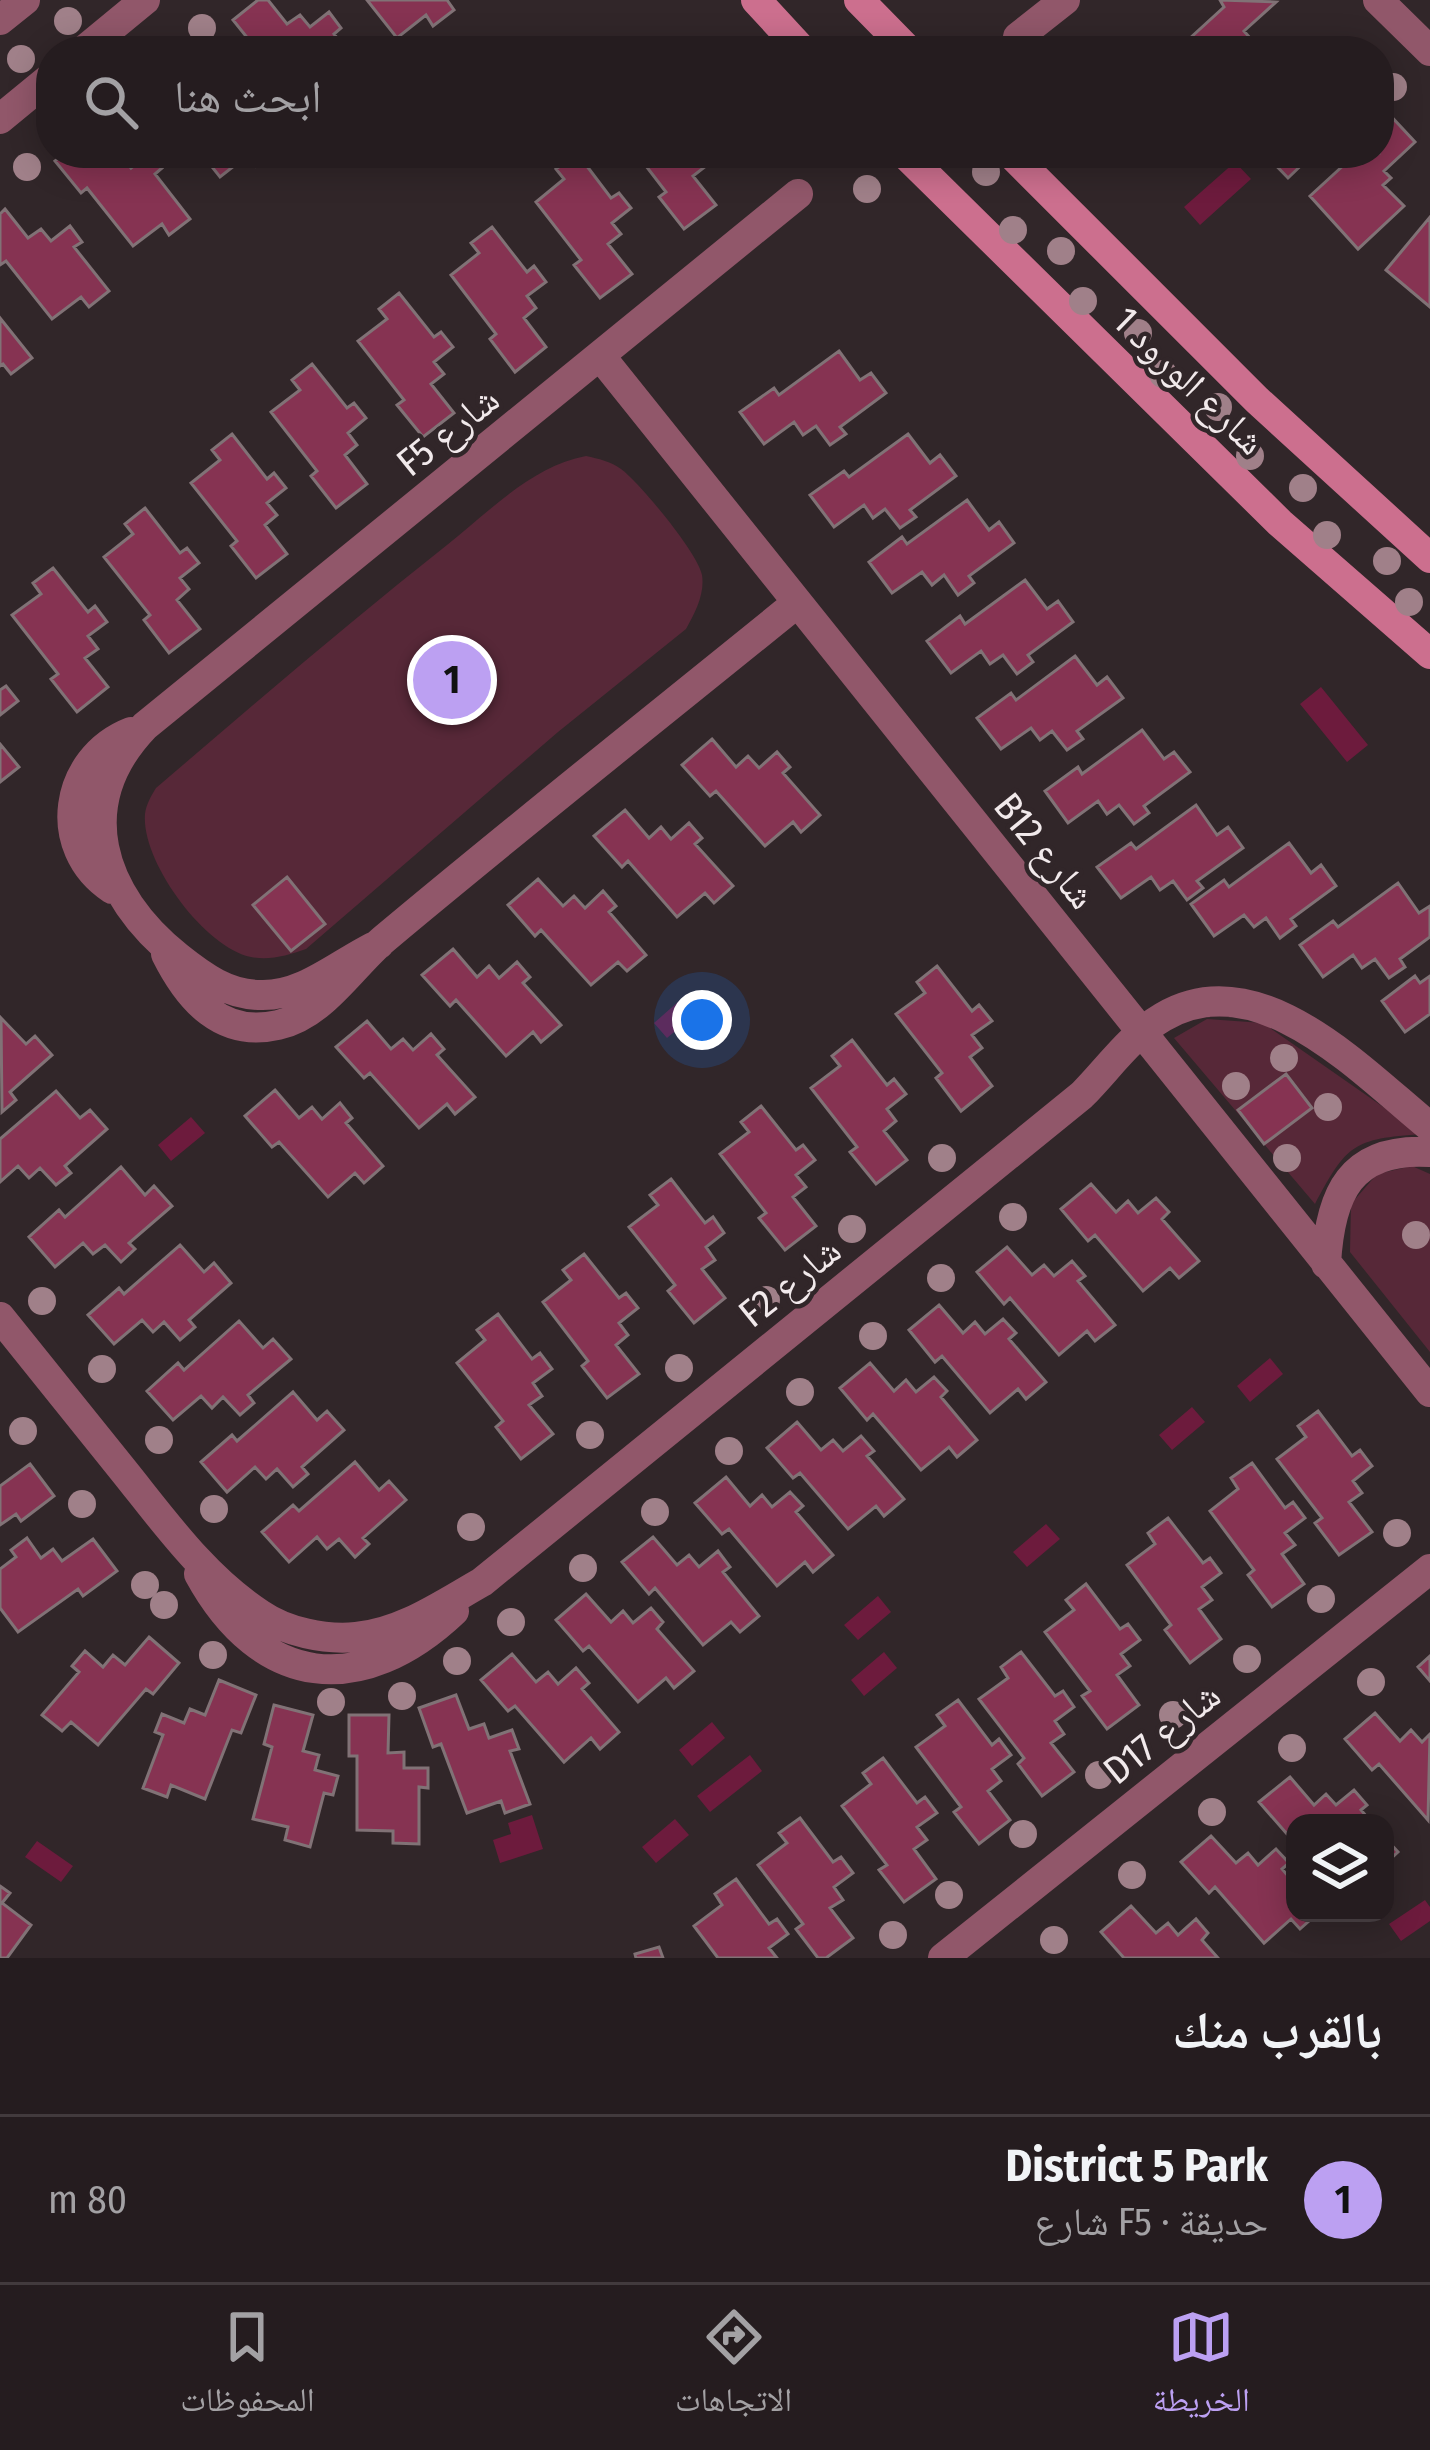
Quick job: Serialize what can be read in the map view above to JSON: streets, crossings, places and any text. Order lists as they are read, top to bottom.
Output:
{
  "streets": {
    "street": [
      "شارع الورود 1",
      "F5 شارع",
      "B12 شارع",
      "F2 شارع",
      "D17 شارع"
    ]
  },
  "crossings": [
    ["F5 شارع", "B12 شارع"],
    ["B12 شارع", "F2 شارع"]
  ],
  "page": {
    "search": "ابحث هنا",
    "pins": "1",
    "heading": "بالقرب منك",
    "list": [
      {
        "mark": "1",
        "name": "District 5 Park",
        "note": "حديقة · F5 شارع",
        "value": "80 m"
      }
    ],
    "nav": ["الخريطة", "الاتجاهات", "المحفوظات"]
  }
}
